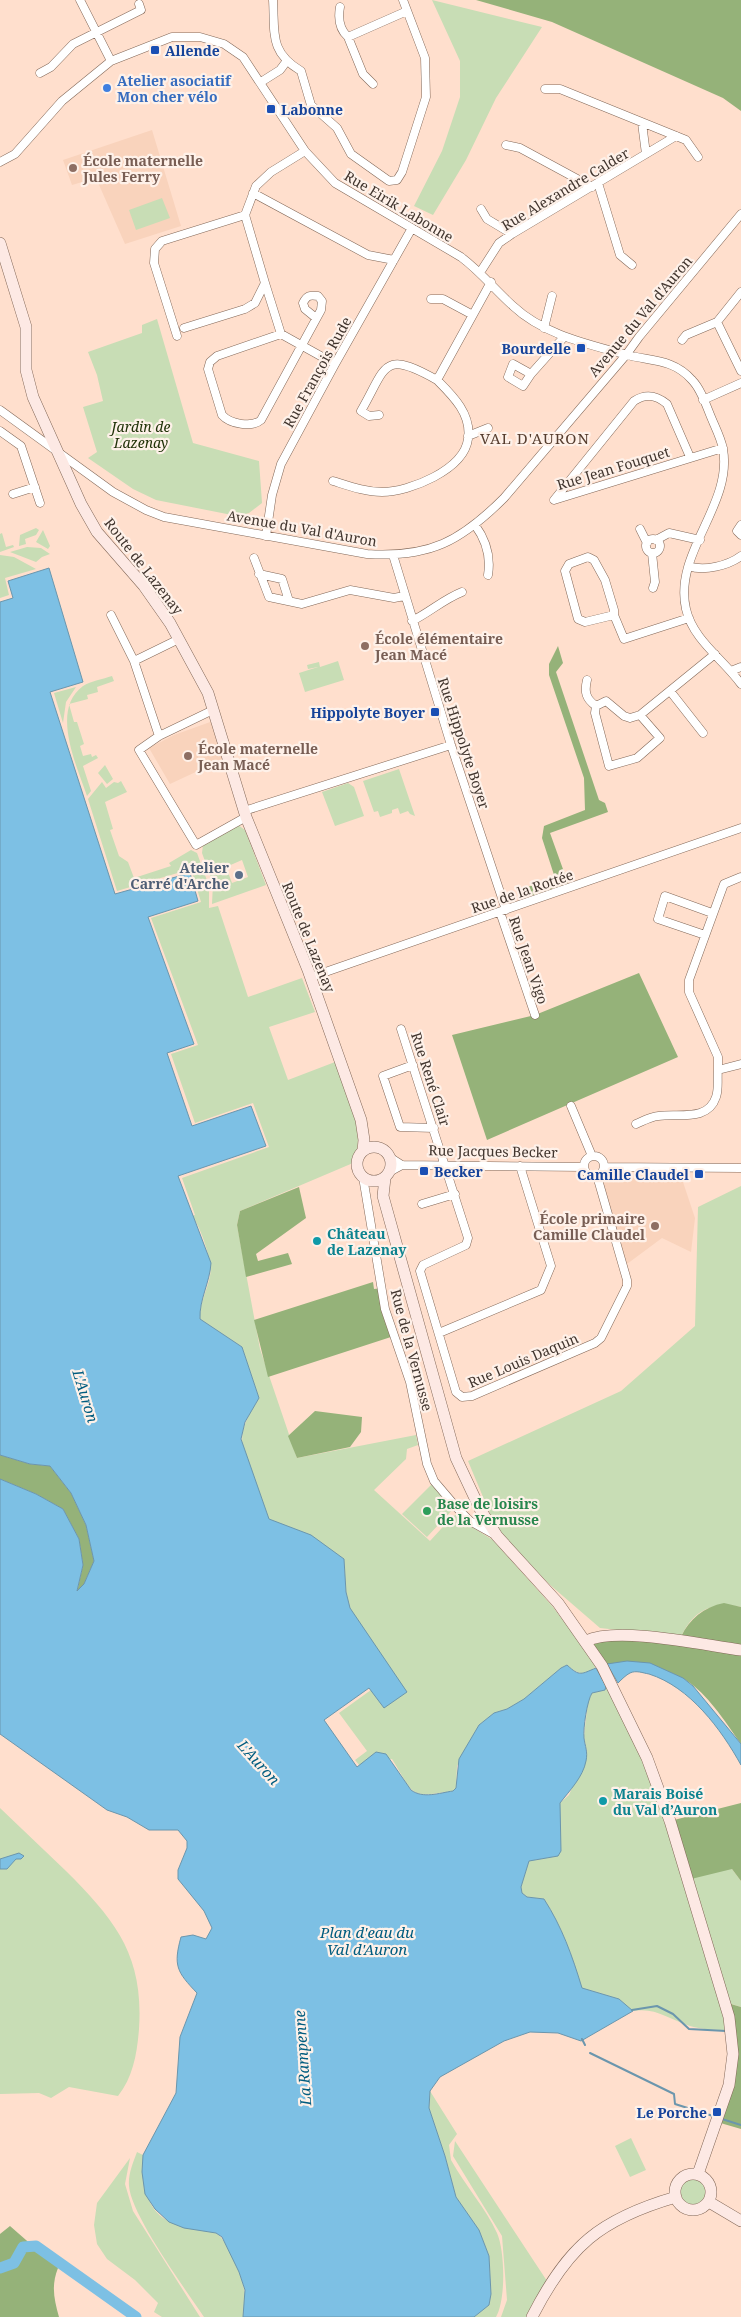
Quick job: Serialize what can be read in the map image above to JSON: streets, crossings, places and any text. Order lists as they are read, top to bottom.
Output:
{
  "streets": {
    "street": [
      "Rue Alexandre Calder",
      "Rue Eirik Labonne",
      "Avenue du Val d'Auron",
      "Rue François Rude",
      "Rue Jean Fouquet",
      "Route de Lazenay",
      "Rue Hippolyte Boyer",
      "Rue de la Rottée",
      "Rue Jean Vigo",
      "Rue René Clair",
      "Rue Jacques Becker",
      "Rue de la Vernusse",
      "Rue Louis Daquin"
    ]
  },
  "crossings": [
    ["Rue Alexandre Calder", "Rue Eirik Labonne"],
    ["Rue Eirik Labonne", "Avenue du Val d'Auron"],
    ["Rue Eirik Labonne", "Rue François Rude"],
    ["Rue Eirik Labonne", "Rue Jean Fouquet"],
    ["Avenue du Val d'Auron", "Rue François Rude"],
    ["Avenue du Val d'Auron", "Route de Lazenay"],
    ["Avenue du Val d'Auron", "Rue Hippolyte Boyer"],
    ["Route de Lazenay", "Rue de la Rottée"],
    ["Route de Lazenay", "Rue Jacques Becker"],
    ["Route de Lazenay", "Rue de la Vernusse"],
    ["Rue Hippolyte Boyer", "Rue de la Rottée"],
    ["Rue Hippolyte Boyer", "Rue Jean Vigo"],
    ["Rue de la Rottée", "Rue Jean Vigo"],
    ["Rue René Clair", "Rue Jacques Becker"],
    ["Rue René Clair", "Rue Louis Daquin"],
    ["Rue Jacques Becker", "Rue de la Vernusse"],
    ["Rue Jacques Becker", "Rue Louis Daquin"]
  ],
  "districts": ["VAL D'AURON"],
  "water": ["L'Auron", "Plan d'eau du Val d'Auron", "La Rampenne"],
  "parks": ["Jardin de Lazenay"],
  "places": {
    "transit": [
      "Allende",
      "Labonne",
      "Bourdelle",
      "Hippolyte Boyer",
      "Becker",
      "Camille Claudel",
      "Le Porche"
    ],
    "other": [
      "Atelier asociatif Mon cher vélo",
      "École maternelle Jules Ferry",
      "École élémentaire Jean Macé",
      "École maternelle Jean Macé",
      "Atelier Carré d'Arche",
      "École primaire Camille Claudel",
      "Château de Lazenay",
      "Base de loisirs de la Vernusse",
      "Marais Boisé du Val d’Auron"
    ]
  }
}
